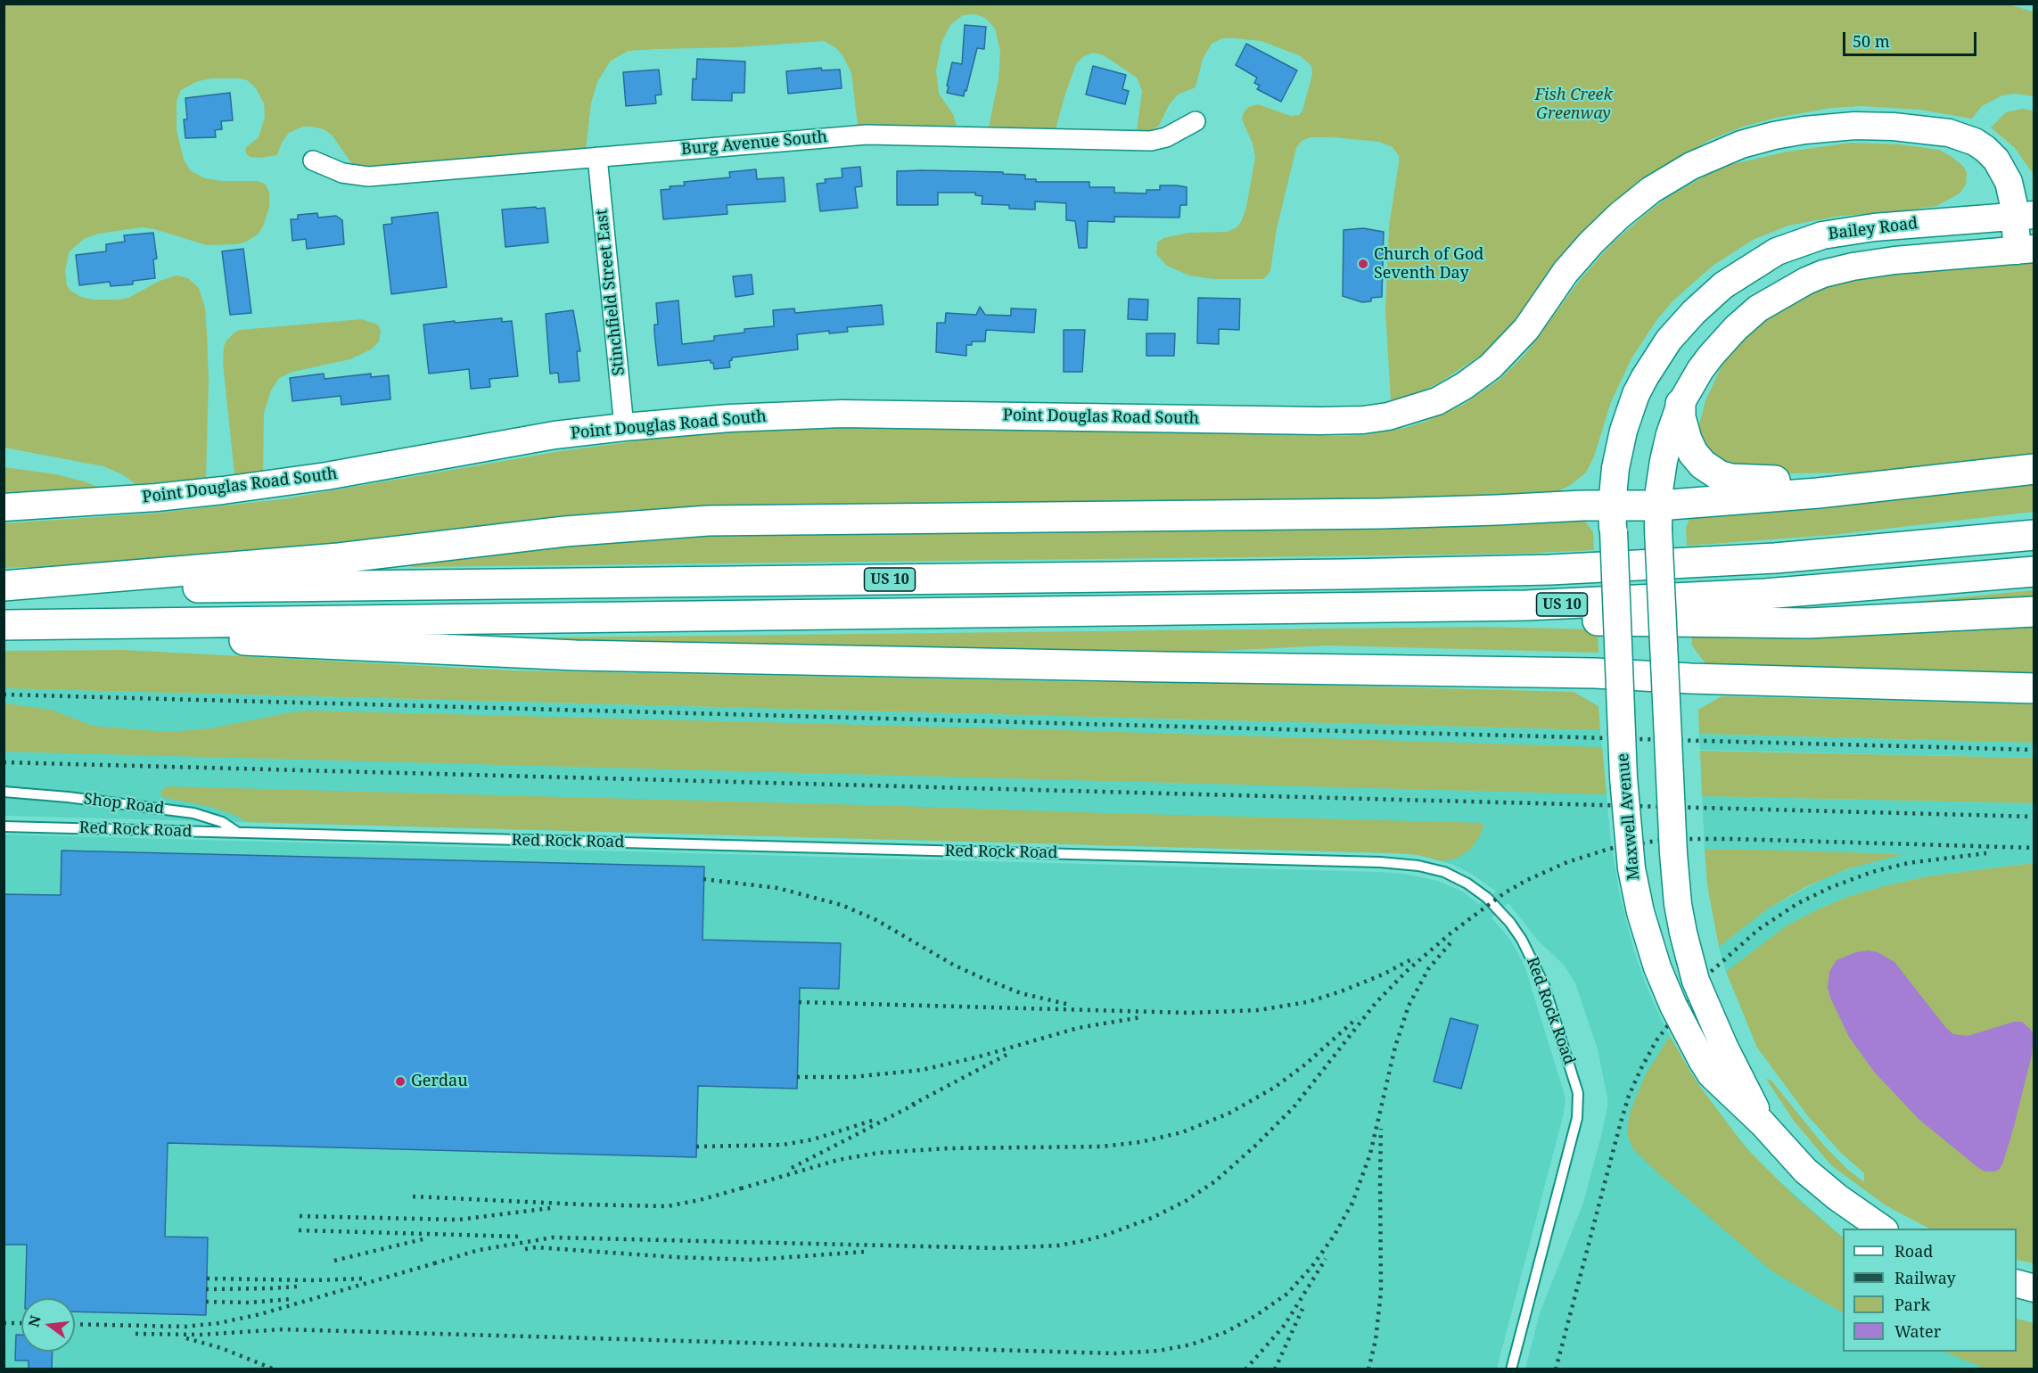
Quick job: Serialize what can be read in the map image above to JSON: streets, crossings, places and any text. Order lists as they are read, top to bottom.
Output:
{
  "streets": {
    "highway": ["US 10"],
    "main road": ["Bailey Road", "Point Douglas Road South", "Maxwell Avenue"],
    "street": ["Burg Avenue South", "Stinchfield Street East"],
    "lane": ["Shop Road", "Red Rock Road"]
  },
  "crossings": [
    ["Burg Avenue South", "Stinchfield Street East"],
    ["Bailey Road", "Point Douglas Road South"],
    ["Bailey Road", "Maxwell Avenue"],
    ["Stinchfield Street East", "Point Douglas Road South"],
    ["Shop Road", "Red Rock Road"]
  ],
  "parks": ["Fish Creek Greenway"],
  "places": ["Church of God Seventh Day", "Gerdau"],
  "legend": [
    "Road",
    "Railway",
    "Park",
    "Water"
  ],
  "scale_bar": "50 m",
  "north": "left"
}
